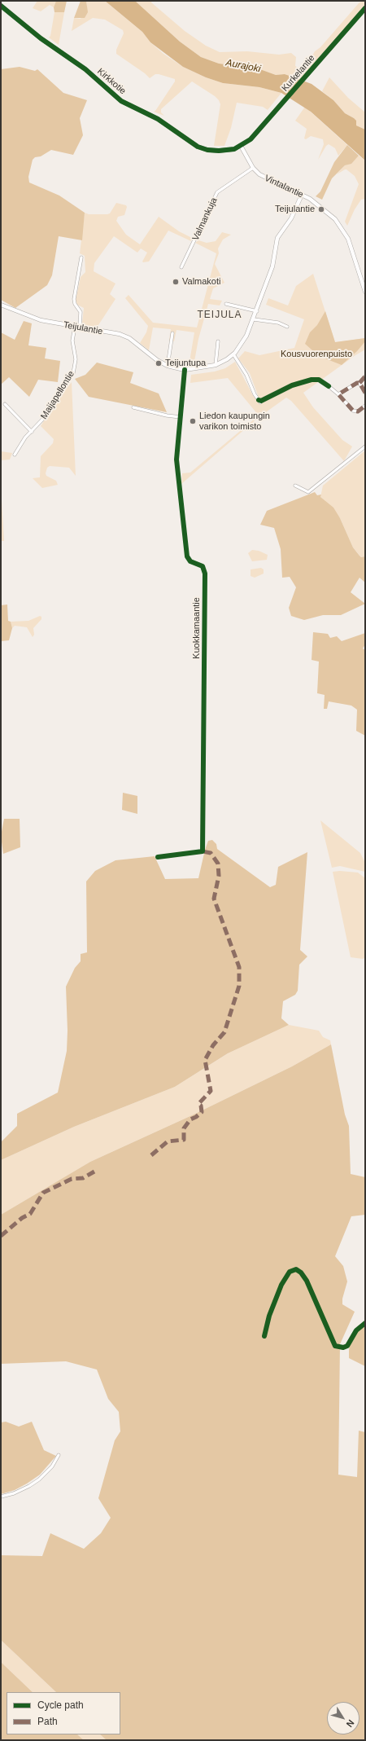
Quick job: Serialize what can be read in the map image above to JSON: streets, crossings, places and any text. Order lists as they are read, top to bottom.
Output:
{
  "streets": {
    "street": [
      "Kurkelantie",
      "Kirkkotie",
      "Vintalantie",
      "Valmankuja",
      "Teijulantie",
      "Maijapellontie",
      "Kuokkamaantie"
    ]
  },
  "crossings": [
    ["Kurkelantie", "Kirkkotie"],
    ["Kurkelantie", "Vintalantie"],
    ["Kirkkotie", "Vintalantie"],
    ["Vintalantie", "Valmankuja"],
    ["Vintalantie", "Teijulantie"],
    ["Teijulantie", "Maijapellontie"],
    ["Teijulantie", "Kuokkamaantie"]
  ],
  "districts": ["TEIJULA"],
  "water": ["Aurajoki"],
  "parks": ["Kousvuorenpuisto"],
  "places": [
    "Teijulantie",
    "Valmakoti",
    "Teijuntupa",
    "Liedon kaupungin varikon toimisto"
  ],
  "legend": ["Cycle path", "Path"],
  "north": "bottom right"
}
